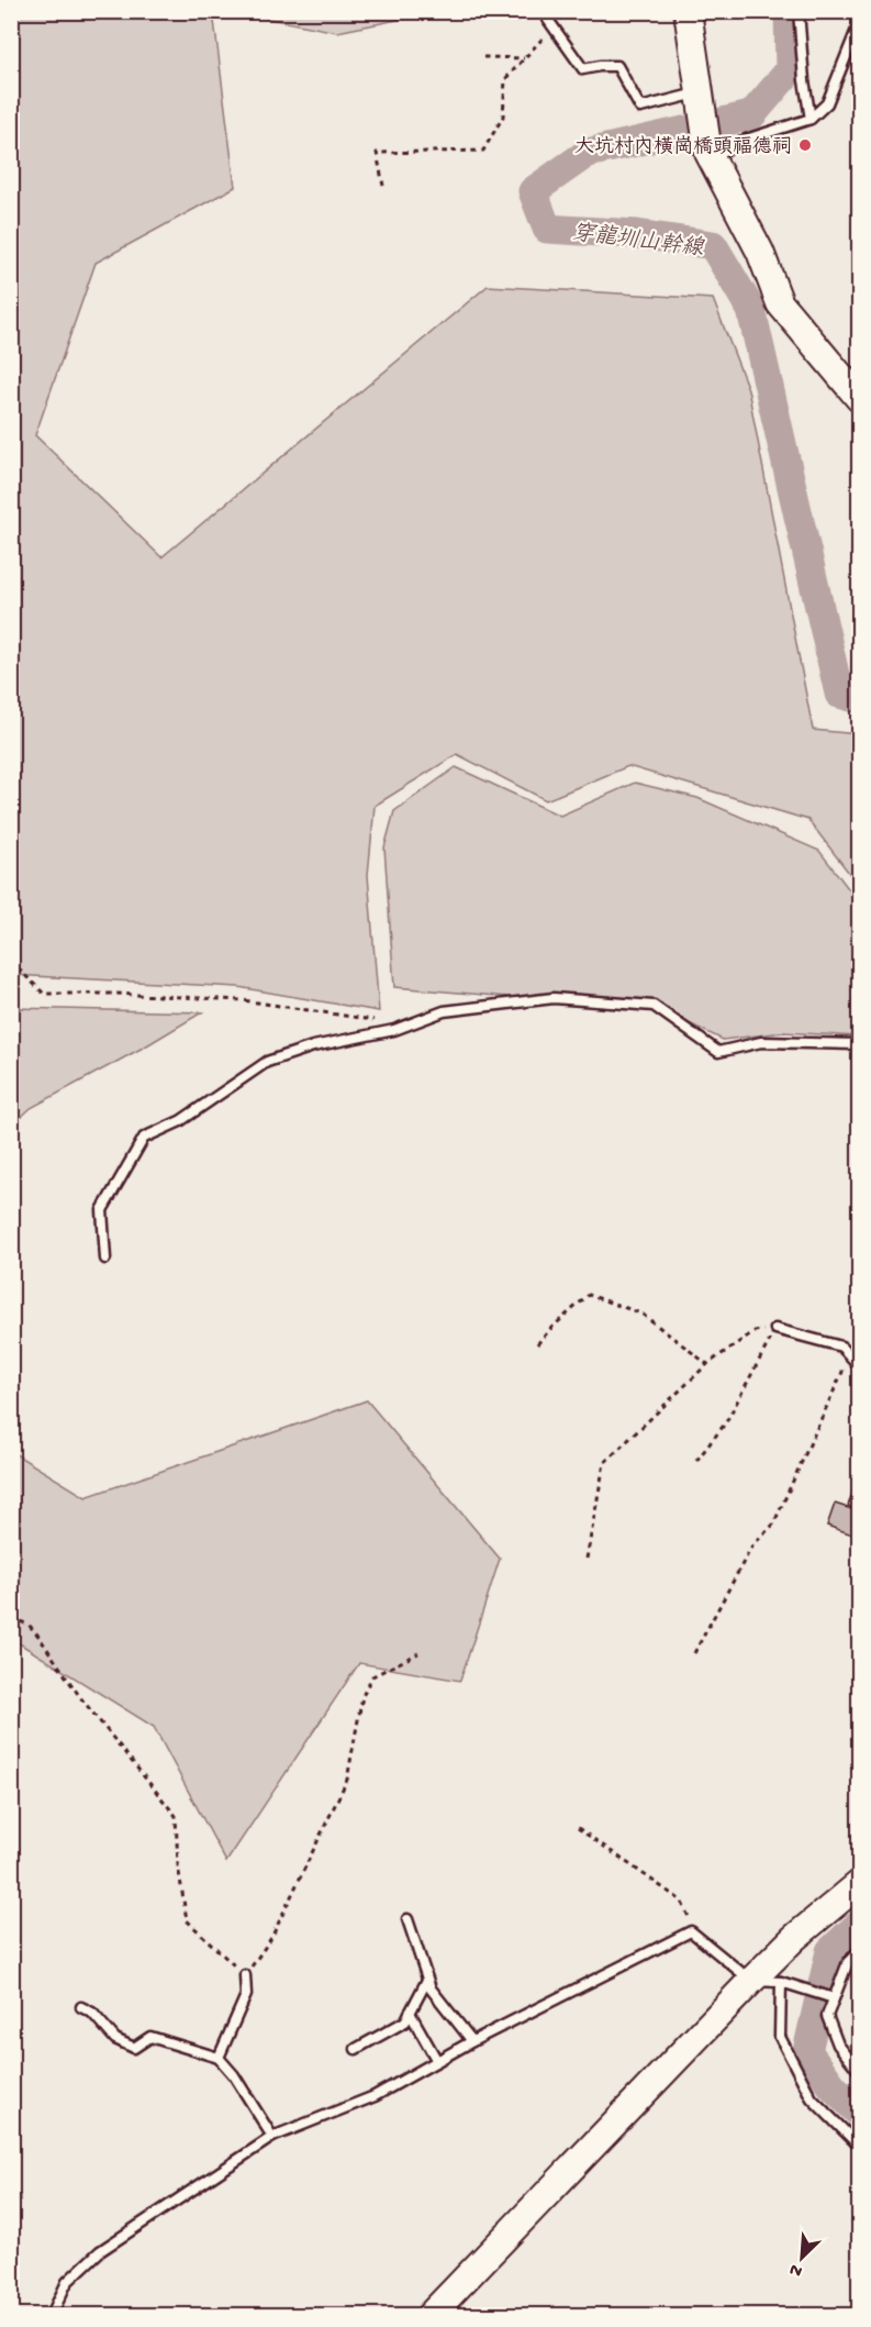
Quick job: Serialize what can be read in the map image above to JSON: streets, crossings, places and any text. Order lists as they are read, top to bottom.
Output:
{
  "water": ["穿龍圳山幹線"],
  "places": ["大坑村內橫崗橋頭福德祠"],
  "north": "bottom left"
}
